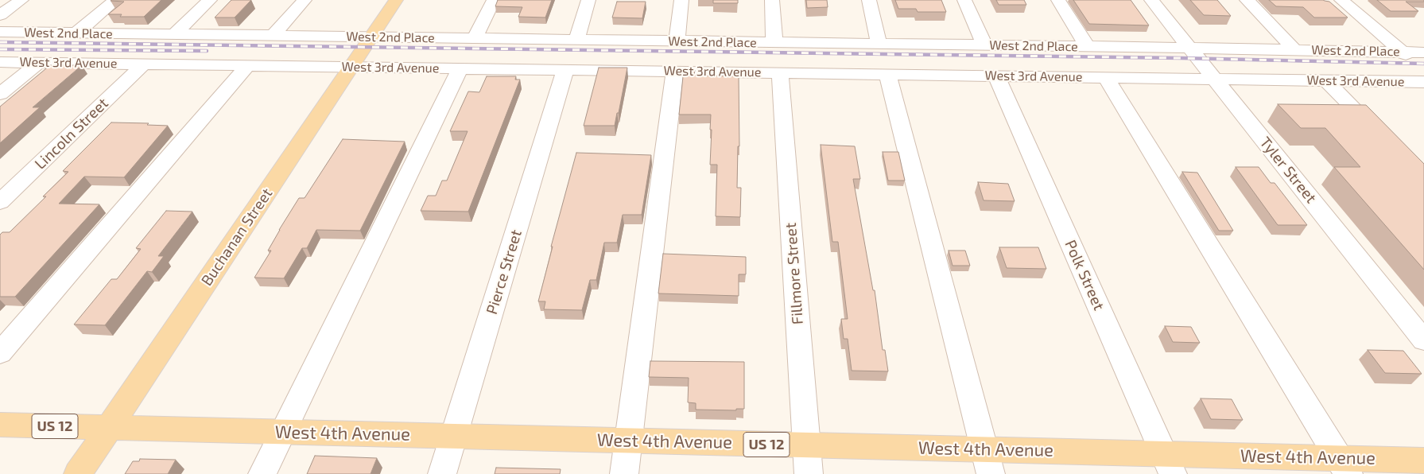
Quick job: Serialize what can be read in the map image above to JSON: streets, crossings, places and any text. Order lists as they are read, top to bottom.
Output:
{
  "streets": {
    "main road": ["Buchanan Street", "US 12", "West 4th Avenue"],
    "street": [
      "West 2nd Place",
      "West 3rd Avenue",
      "Lincoln Street",
      "Tyler Street",
      "Pierce Street",
      "Fillmore Street",
      "Polk Street"
    ]
  },
  "crossings": [
    ["West 2nd Place", "Tyler Street"],
    ["West 2nd Place", "Buchanan Street"],
    ["West 3rd Avenue", "Lincoln Street"],
    ["West 3rd Avenue", "Tyler Street"],
    ["West 3rd Avenue", "Buchanan Street"],
    ["West 3rd Avenue", "Pierce Street"],
    ["West 3rd Avenue", "Fillmore Street"],
    ["West 3rd Avenue", "Polk Street"],
    ["Buchanan Street", "West 4th Avenue"],
    ["Pierce Street", "West 4th Avenue"],
    ["Fillmore Street", "West 4th Avenue"],
    ["Polk Street", "West 4th Avenue"]
  ]
}
